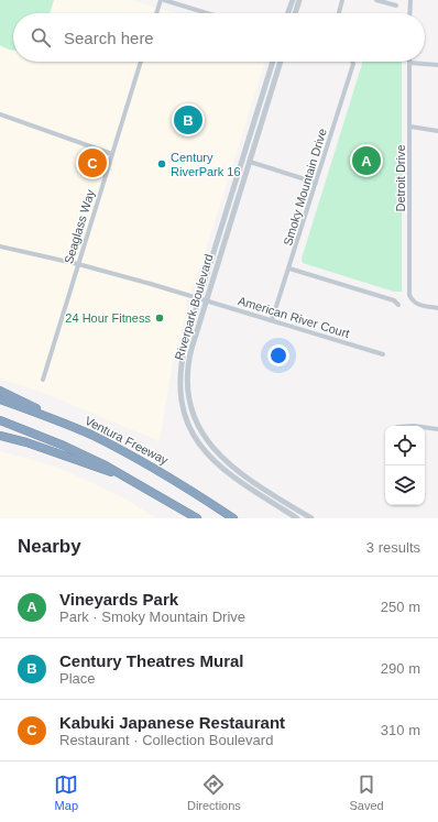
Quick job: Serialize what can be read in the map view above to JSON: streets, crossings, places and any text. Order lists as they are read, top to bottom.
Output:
{
  "streets": {
    "highway": ["Ventura Freeway"],
    "street": [
      "Detroit Drive",
      "Smoky Mountain Drive",
      "Seaglass Way",
      "Riverpark Boulevard",
      "American River Court"
    ]
  },
  "crossings": [
    ["Smoky Mountain Drive", "American River Court"],
    ["Seaglass Way", "American River Court"],
    ["Riverpark Boulevard", "American River Court"]
  ],
  "places": ["Century RiverPark 16", "24 Hour Fitness"],
  "page": {
    "search": "Search here",
    "pins": ["B", "A", "C"],
    "heading": ["Nearby", "3 results"],
    "list": [
      {
        "mark": "A",
        "name": "Vineyards Park",
        "note": "Park · Smoky Mountain Drive",
        "value": "250 m"
      },
      {
        "mark": "B",
        "name": "Century Theatres Mural",
        "note": "Place",
        "value": "290 m"
      },
      {
        "mark": "C",
        "name": "Kabuki Japanese Restaurant",
        "note": "Restaurant · Collection Boulevard",
        "value": "310 m"
      }
    ],
    "nav": ["Map", "Directions", "Saved"]
  }
}
